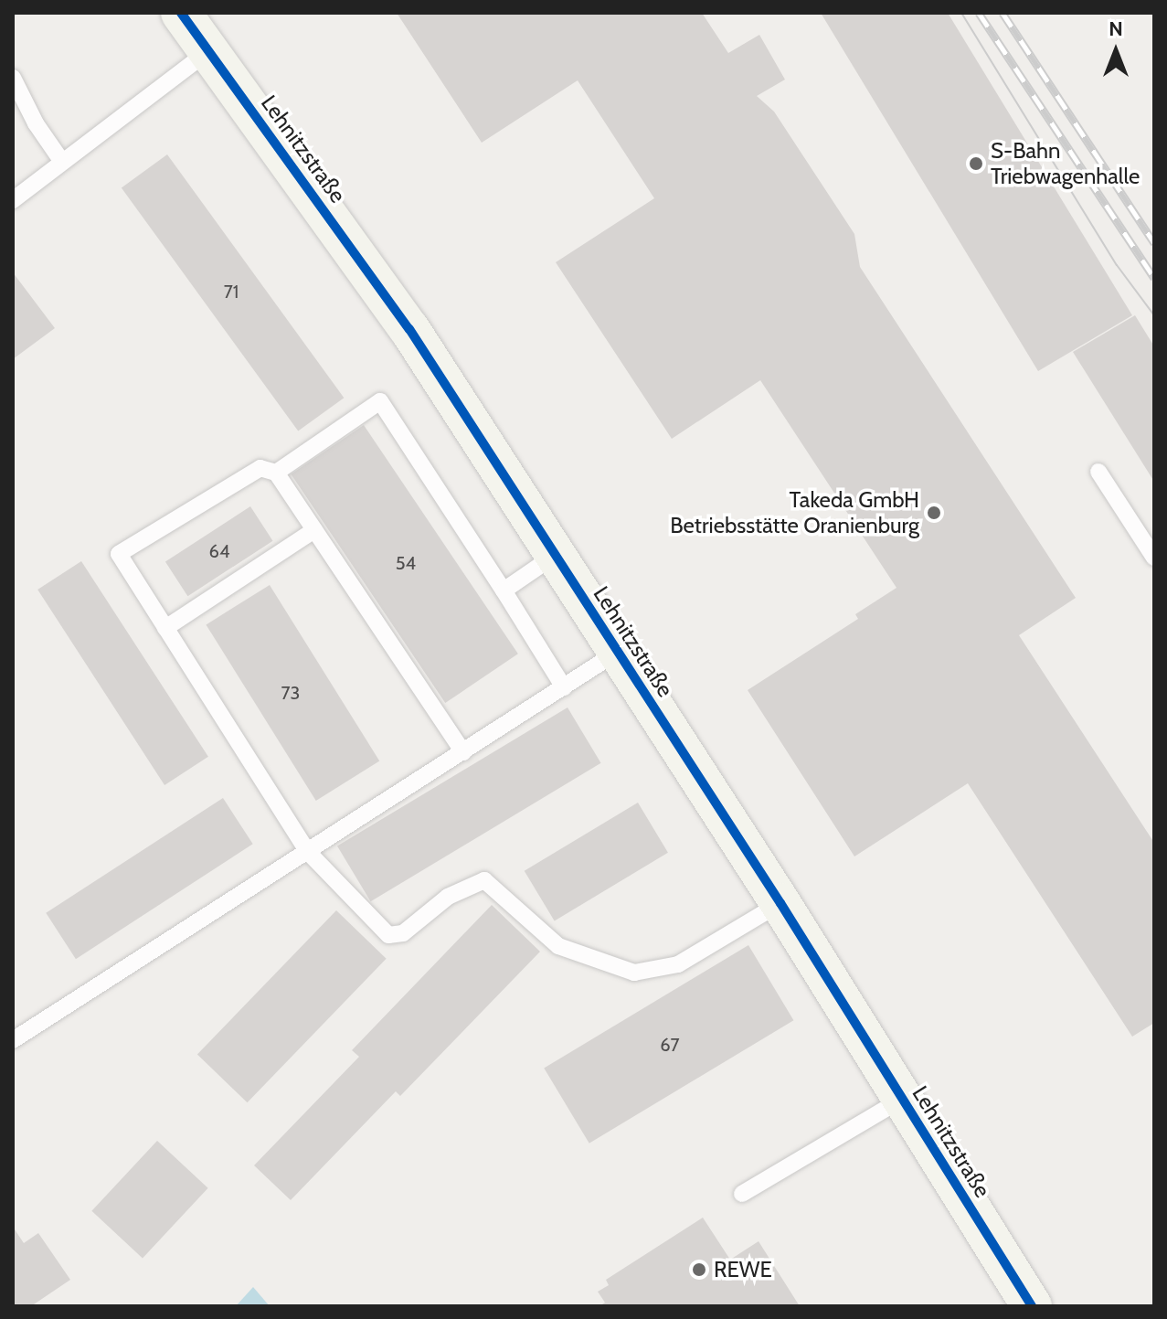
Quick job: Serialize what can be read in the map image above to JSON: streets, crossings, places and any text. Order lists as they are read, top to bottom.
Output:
{
  "streets": {
    "main road": ["Lehnitzstraße"]
  },
  "places": ["S-Bahn Triebwagenhalle", "Takeda GmbH Betriebsstätte Oranienburg", "REWE"],
  "house_numbers": [
    "71",
    "64",
    "54",
    "73",
    "67"
  ],
  "north": "top"
}
